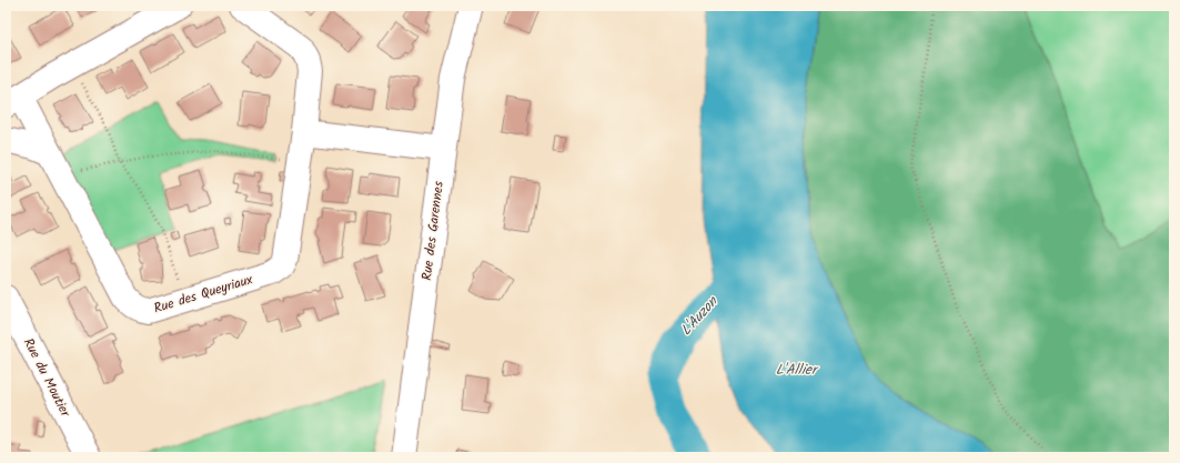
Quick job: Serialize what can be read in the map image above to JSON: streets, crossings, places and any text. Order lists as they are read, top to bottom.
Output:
{
  "streets": {
    "street": ["Rue des Garennes", "Rue des Queyriaux", "Rue du Moutier"]
  },
  "water": ["L'Auzon", "L'Allier"]
}
